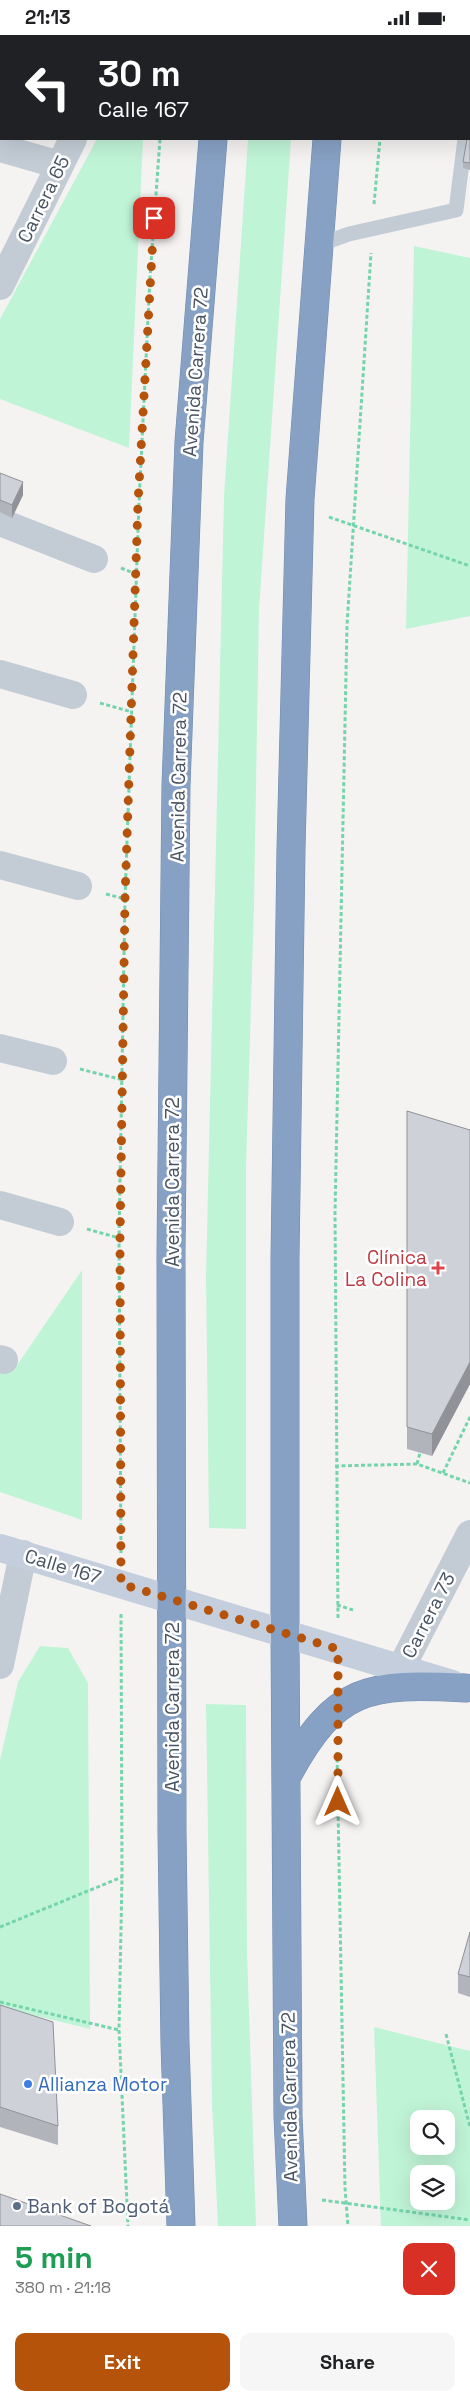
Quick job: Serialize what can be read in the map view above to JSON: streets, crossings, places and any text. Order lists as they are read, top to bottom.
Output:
{
  "streets": {
    "highway": ["Avenida Carrera 72"],
    "street": ["Carrera 65", "Calle 167", "Carrera 73"]
  },
  "crossings": [
    ["Avenida Carrera 72", "Calle 167"],
    ["Calle 167", "Carrera 73"]
  ],
  "places": {
    "health": ["Clínica La Colina"],
    "other": ["Allianza Motor", "Bank of Bogotá"]
  },
  "page": {
    "status": "21:13",
    "turn": ["30 m", "Calle 167"],
    "heading": ["5 min", "380 m · 21:18"],
    "buttons": ["Exit", "Share"]
  }
}
